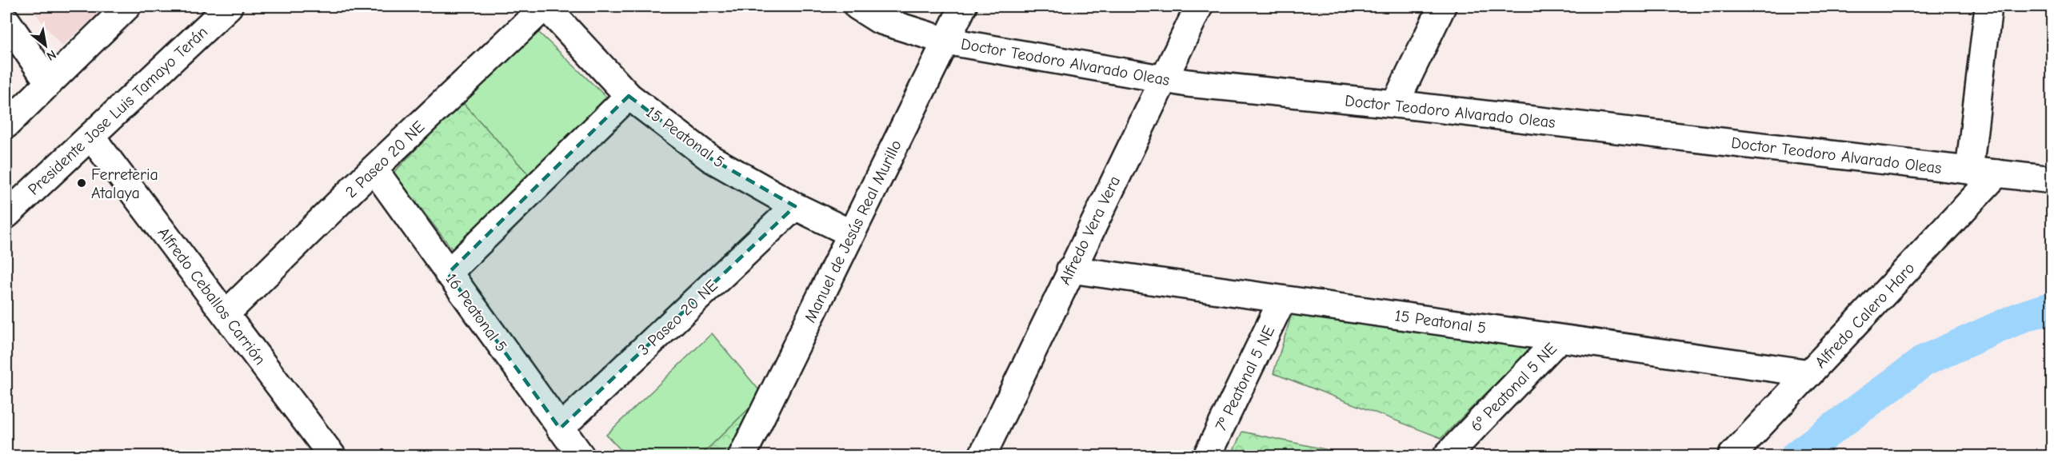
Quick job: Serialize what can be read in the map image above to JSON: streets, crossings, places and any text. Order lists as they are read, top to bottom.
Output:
{
  "streets": {
    "street": [
      "Doctor Teodoro Alvarado Oleas",
      "Presidente Jose Luis Tamayo Terán",
      "15 Peatonal 5",
      "2 Paseo 20 NE",
      "Alfredo Vera Vera",
      "Manuel de Jesús Real Murillo",
      "Alfredo Ceballos Carrión",
      "16 Peatonal 5",
      "Alfredo Calero Haro",
      "3 Paseo 20 NE",
      "7º Peatonal 5 NE",
      "6º Peatonal 5 NE"
    ]
  },
  "crossings": [
    ["Doctor Teodoro Alvarado Oleas", "Alfredo Vera Vera"],
    ["Doctor Teodoro Alvarado Oleas", "Manuel de Jesús Real Murillo"],
    ["Doctor Teodoro Alvarado Oleas", "Alfredo Calero Haro"],
    ["Presidente Jose Luis Tamayo Terán", "Alfredo Ceballos Carrión"],
    ["15 Peatonal 5", "2 Paseo 20 NE"],
    ["15 Peatonal 5", "Alfredo Vera Vera"],
    ["15 Peatonal 5", "Manuel de Jesús Real Murillo"],
    ["15 Peatonal 5", "Alfredo Calero Haro"],
    ["15 Peatonal 5", "3 Paseo 20 NE"],
    ["15 Peatonal 5", "7º Peatonal 5 NE"],
    ["15 Peatonal 5", "6º Peatonal 5 NE"],
    ["2 Paseo 20 NE", "Alfredo Ceballos Carrión"],
    ["2 Paseo 20 NE", "16 Peatonal 5"],
    ["16 Peatonal 5", "3 Paseo 20 NE"]
  ],
  "places": ["Ferreteria Atalaya"],
  "north": "bottom right"
}
